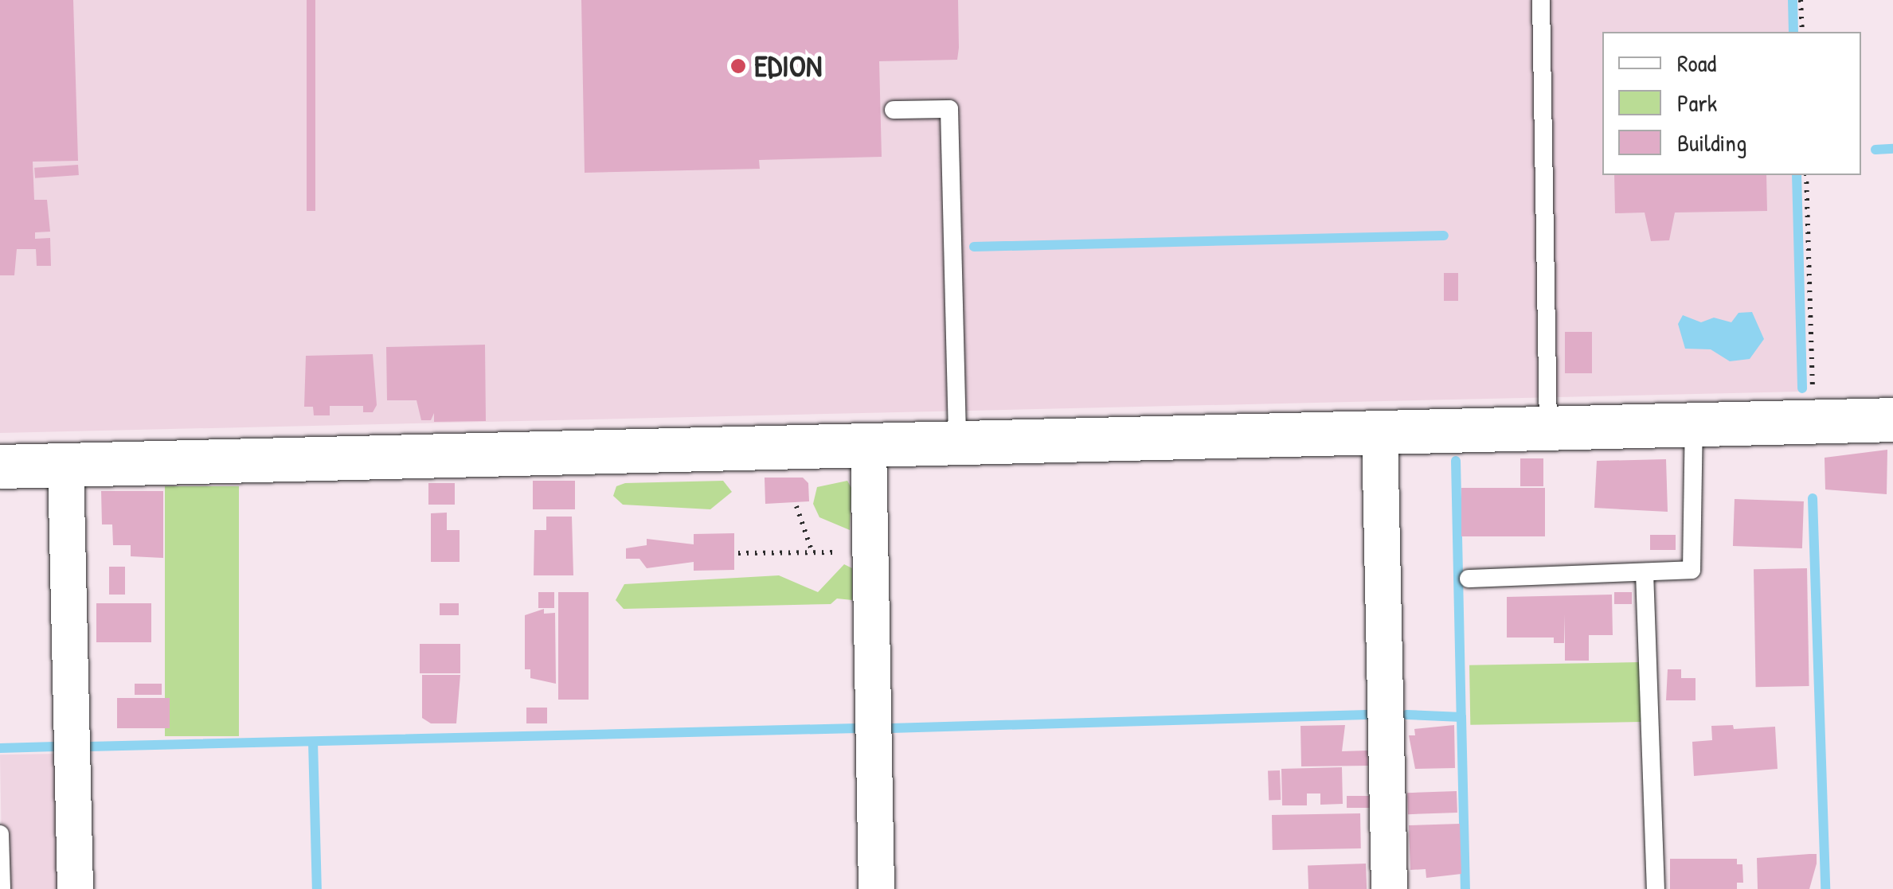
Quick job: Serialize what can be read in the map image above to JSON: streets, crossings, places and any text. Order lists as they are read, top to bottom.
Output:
{
  "places": ["EDION"],
  "legend": ["Road", "Park", "Building"]
}
